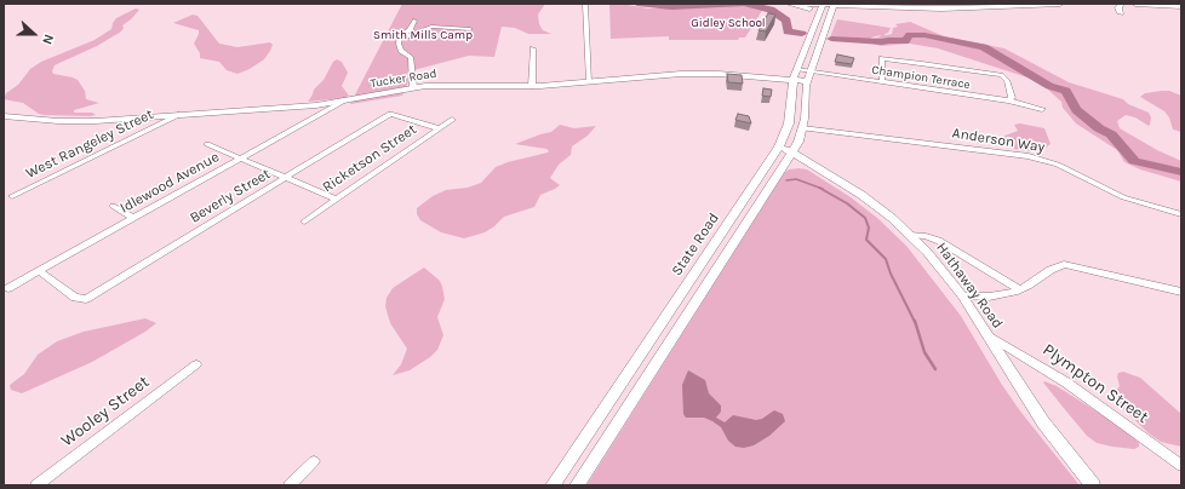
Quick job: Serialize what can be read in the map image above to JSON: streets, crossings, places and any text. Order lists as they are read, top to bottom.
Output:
{
  "streets": {
    "main road": ["Tucker Road", "State Road", "Hathaway Road"],
    "street": [
      "Champion Terrace",
      "Anderson Way",
      "West Rangeley Street",
      "Ricketson Street",
      "Idlewood Avenue",
      "Beverly Street",
      "Plympton Street",
      "Wooley Street"
    ]
  },
  "crossings": [
    ["Champion Terrace", "Tucker Road"],
    ["Champion Terrace", "State Road"],
    ["Tucker Road", "West Rangeley Street"],
    ["Tucker Road", "Idlewood Avenue"],
    ["Tucker Road", "State Road"],
    ["Anderson Way", "State Road"],
    ["Ricketson Street", "Beverly Street"],
    ["Idlewood Avenue", "Beverly Street"],
    ["State Road", "Hathaway Road"],
    ["Hathaway Road", "Plympton Street"]
  ],
  "parks": ["Gidley School", "Smith Mills Camp"],
  "north": "right"
}
